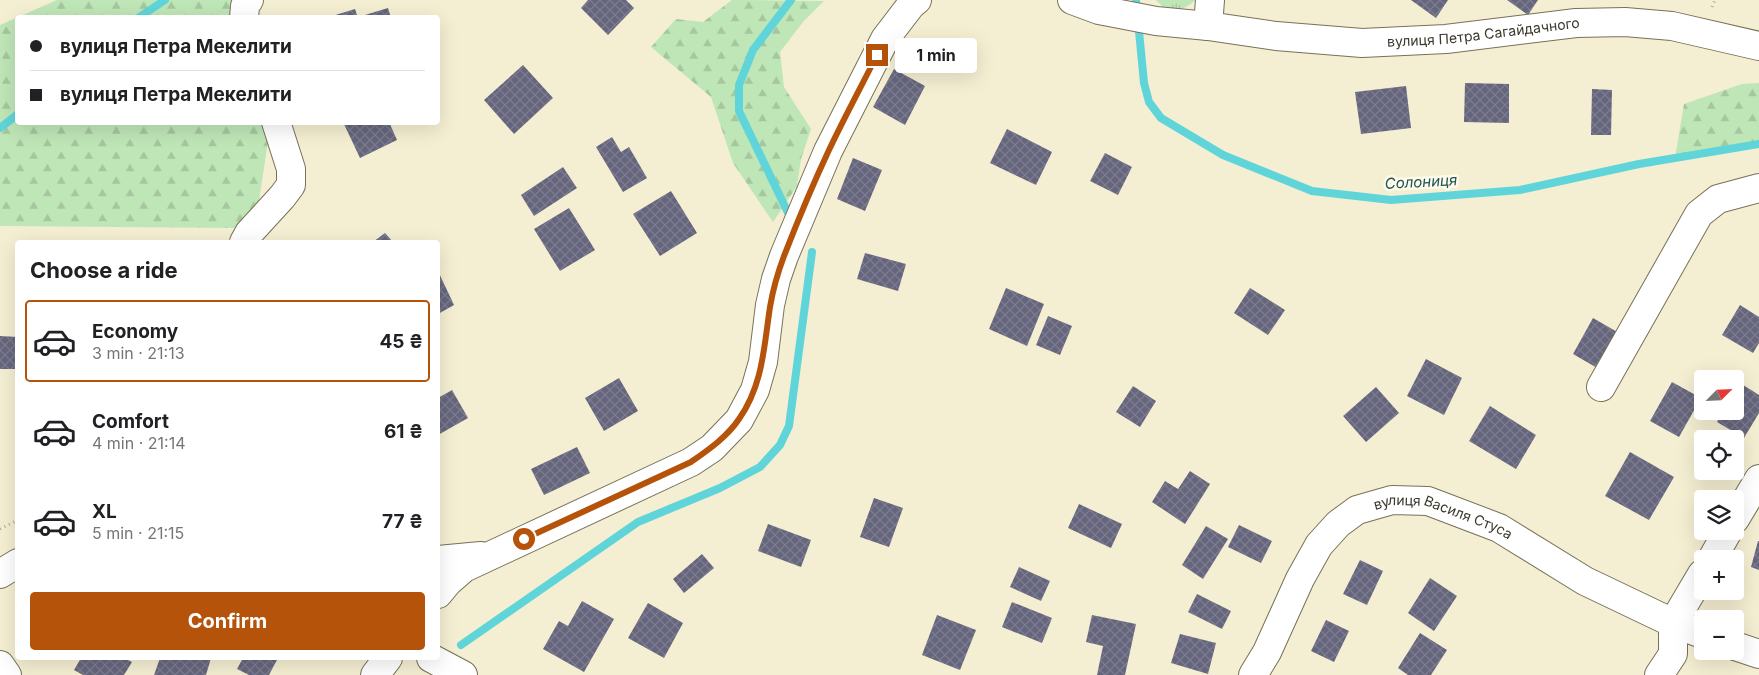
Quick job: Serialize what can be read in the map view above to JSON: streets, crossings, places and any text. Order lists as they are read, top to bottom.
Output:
{
  "streets": {
    "street": ["вулиця Петра Сагайдачного", "вулиця Василя Стуса"]
  },
  "water": ["Солониця"],
  "north": "top right",
  "page": {
    "banner": ["вулиця Петра Мекелити", "вулиця Петра Мекелити"],
    "bubble": "1 min",
    "heading": "Choose a ride",
    "list": [
      {
        "name": "Economy",
        "note": "3 min · 21:13",
        "value": "45 ₴"
      },
      {
        "name": "Comfort",
        "note": "4 min · 21:14",
        "value": "61 ₴"
      },
      {
        "name": "XL",
        "note": "5 min · 21:15",
        "value": "77 ₴"
      }
    ],
    "map_buttons": ["+", "−"],
    "buttons": "Confirm"
  }
}
